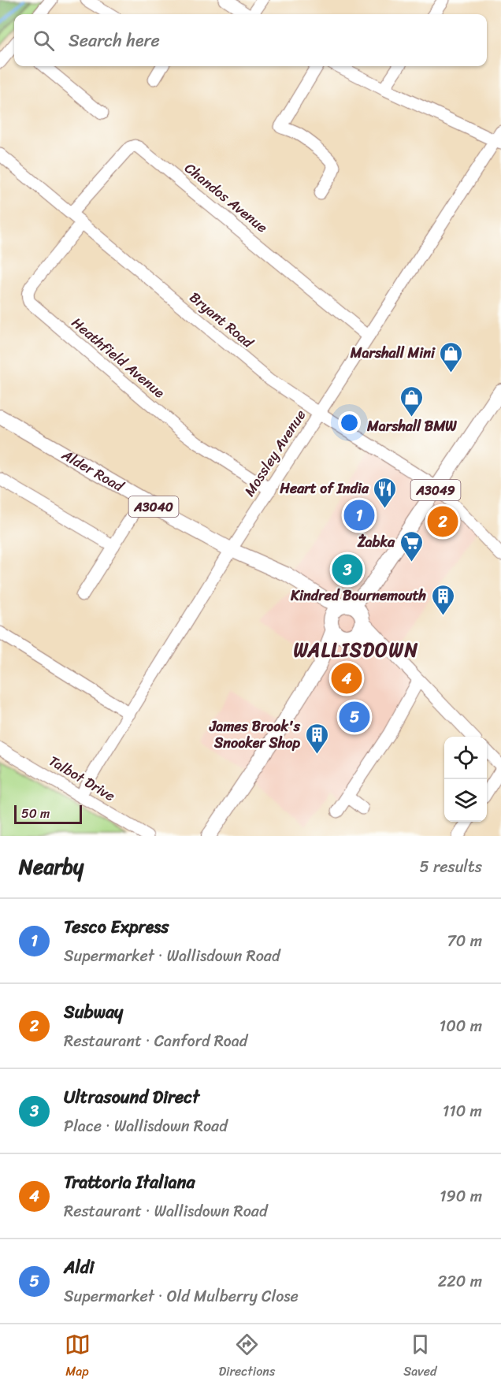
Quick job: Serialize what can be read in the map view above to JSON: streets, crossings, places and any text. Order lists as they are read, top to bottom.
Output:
{
  "streets": {
    "main road": ["Alder Road", "A3049", "A3040"],
    "street": [
      "Chandos Avenue",
      "Bryant Road",
      "Heathfield Avenue",
      "Mossley Avenue",
      "Talbot Drive"
    ]
  },
  "crossings": [
    ["Chandos Avenue", "Bryant Road"],
    ["Chandos Avenue", "Mossley Avenue"],
    ["Bryant Road", "Heathfield Avenue"],
    ["Bryant Road", "Mossley Avenue"],
    ["Bryant Road", "A3049"],
    ["Heathfield Avenue", "Mossley Avenue"],
    ["Mossley Avenue", "Alder Road"],
    ["Mossley Avenue", "Talbot Drive"],
    ["Alder Road", "A3049"]
  ],
  "districts": ["WALLISDOWN"],
  "places": {
    "shop": ["Marshall Mini", "Marshall BMW"],
    "restaurant": ["Heart of India"],
    "supermarket": ["Żabka"],
    "building": ["Kindred Bournemouth", "James Brook's Snooker Shop"]
  },
  "scale_bar": "50 m",
  "page": {
    "search": "Search here",
    "pins": [
      "1",
      "2",
      "3",
      "4",
      "5"
    ],
    "scale": "50 m",
    "heading": ["Nearby", "5 results"],
    "list": [
      {
        "mark": "1",
        "name": "Tesco Express",
        "note": "Supermarket · Wallisdown Road",
        "value": "70 m"
      },
      {
        "mark": "2",
        "name": "Subway",
        "note": "Restaurant · Canford Road",
        "value": "100 m"
      },
      {
        "mark": "3",
        "name": "Ultrasound Direct",
        "note": "Place · Wallisdown Road",
        "value": "110 m"
      },
      {
        "mark": "4",
        "name": "Trattoria Italiana",
        "note": "Restaurant · Wallisdown Road",
        "value": "190 m"
      },
      {
        "mark": "5",
        "name": "Aldi",
        "note": "Supermarket · Old Mulberry Close",
        "value": "220 m"
      }
    ],
    "nav": ["Map", "Directions", "Saved"]
  }
}
